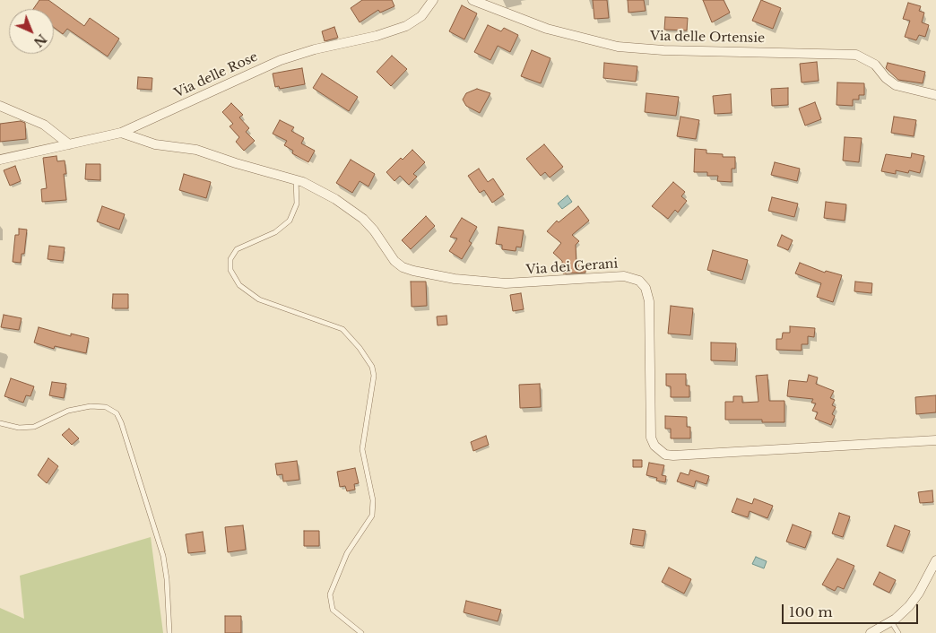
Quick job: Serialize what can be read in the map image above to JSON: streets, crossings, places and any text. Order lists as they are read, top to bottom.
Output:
{
  "streets": {
    "street": ["Via delle Ortensie", "Via delle Rose", "Via dei Gerani"]
  },
  "crossings": [
    ["Via delle Rose", "Via dei Gerani"]
  ],
  "scale_bar": "100 m",
  "north": "bottom right"
}
